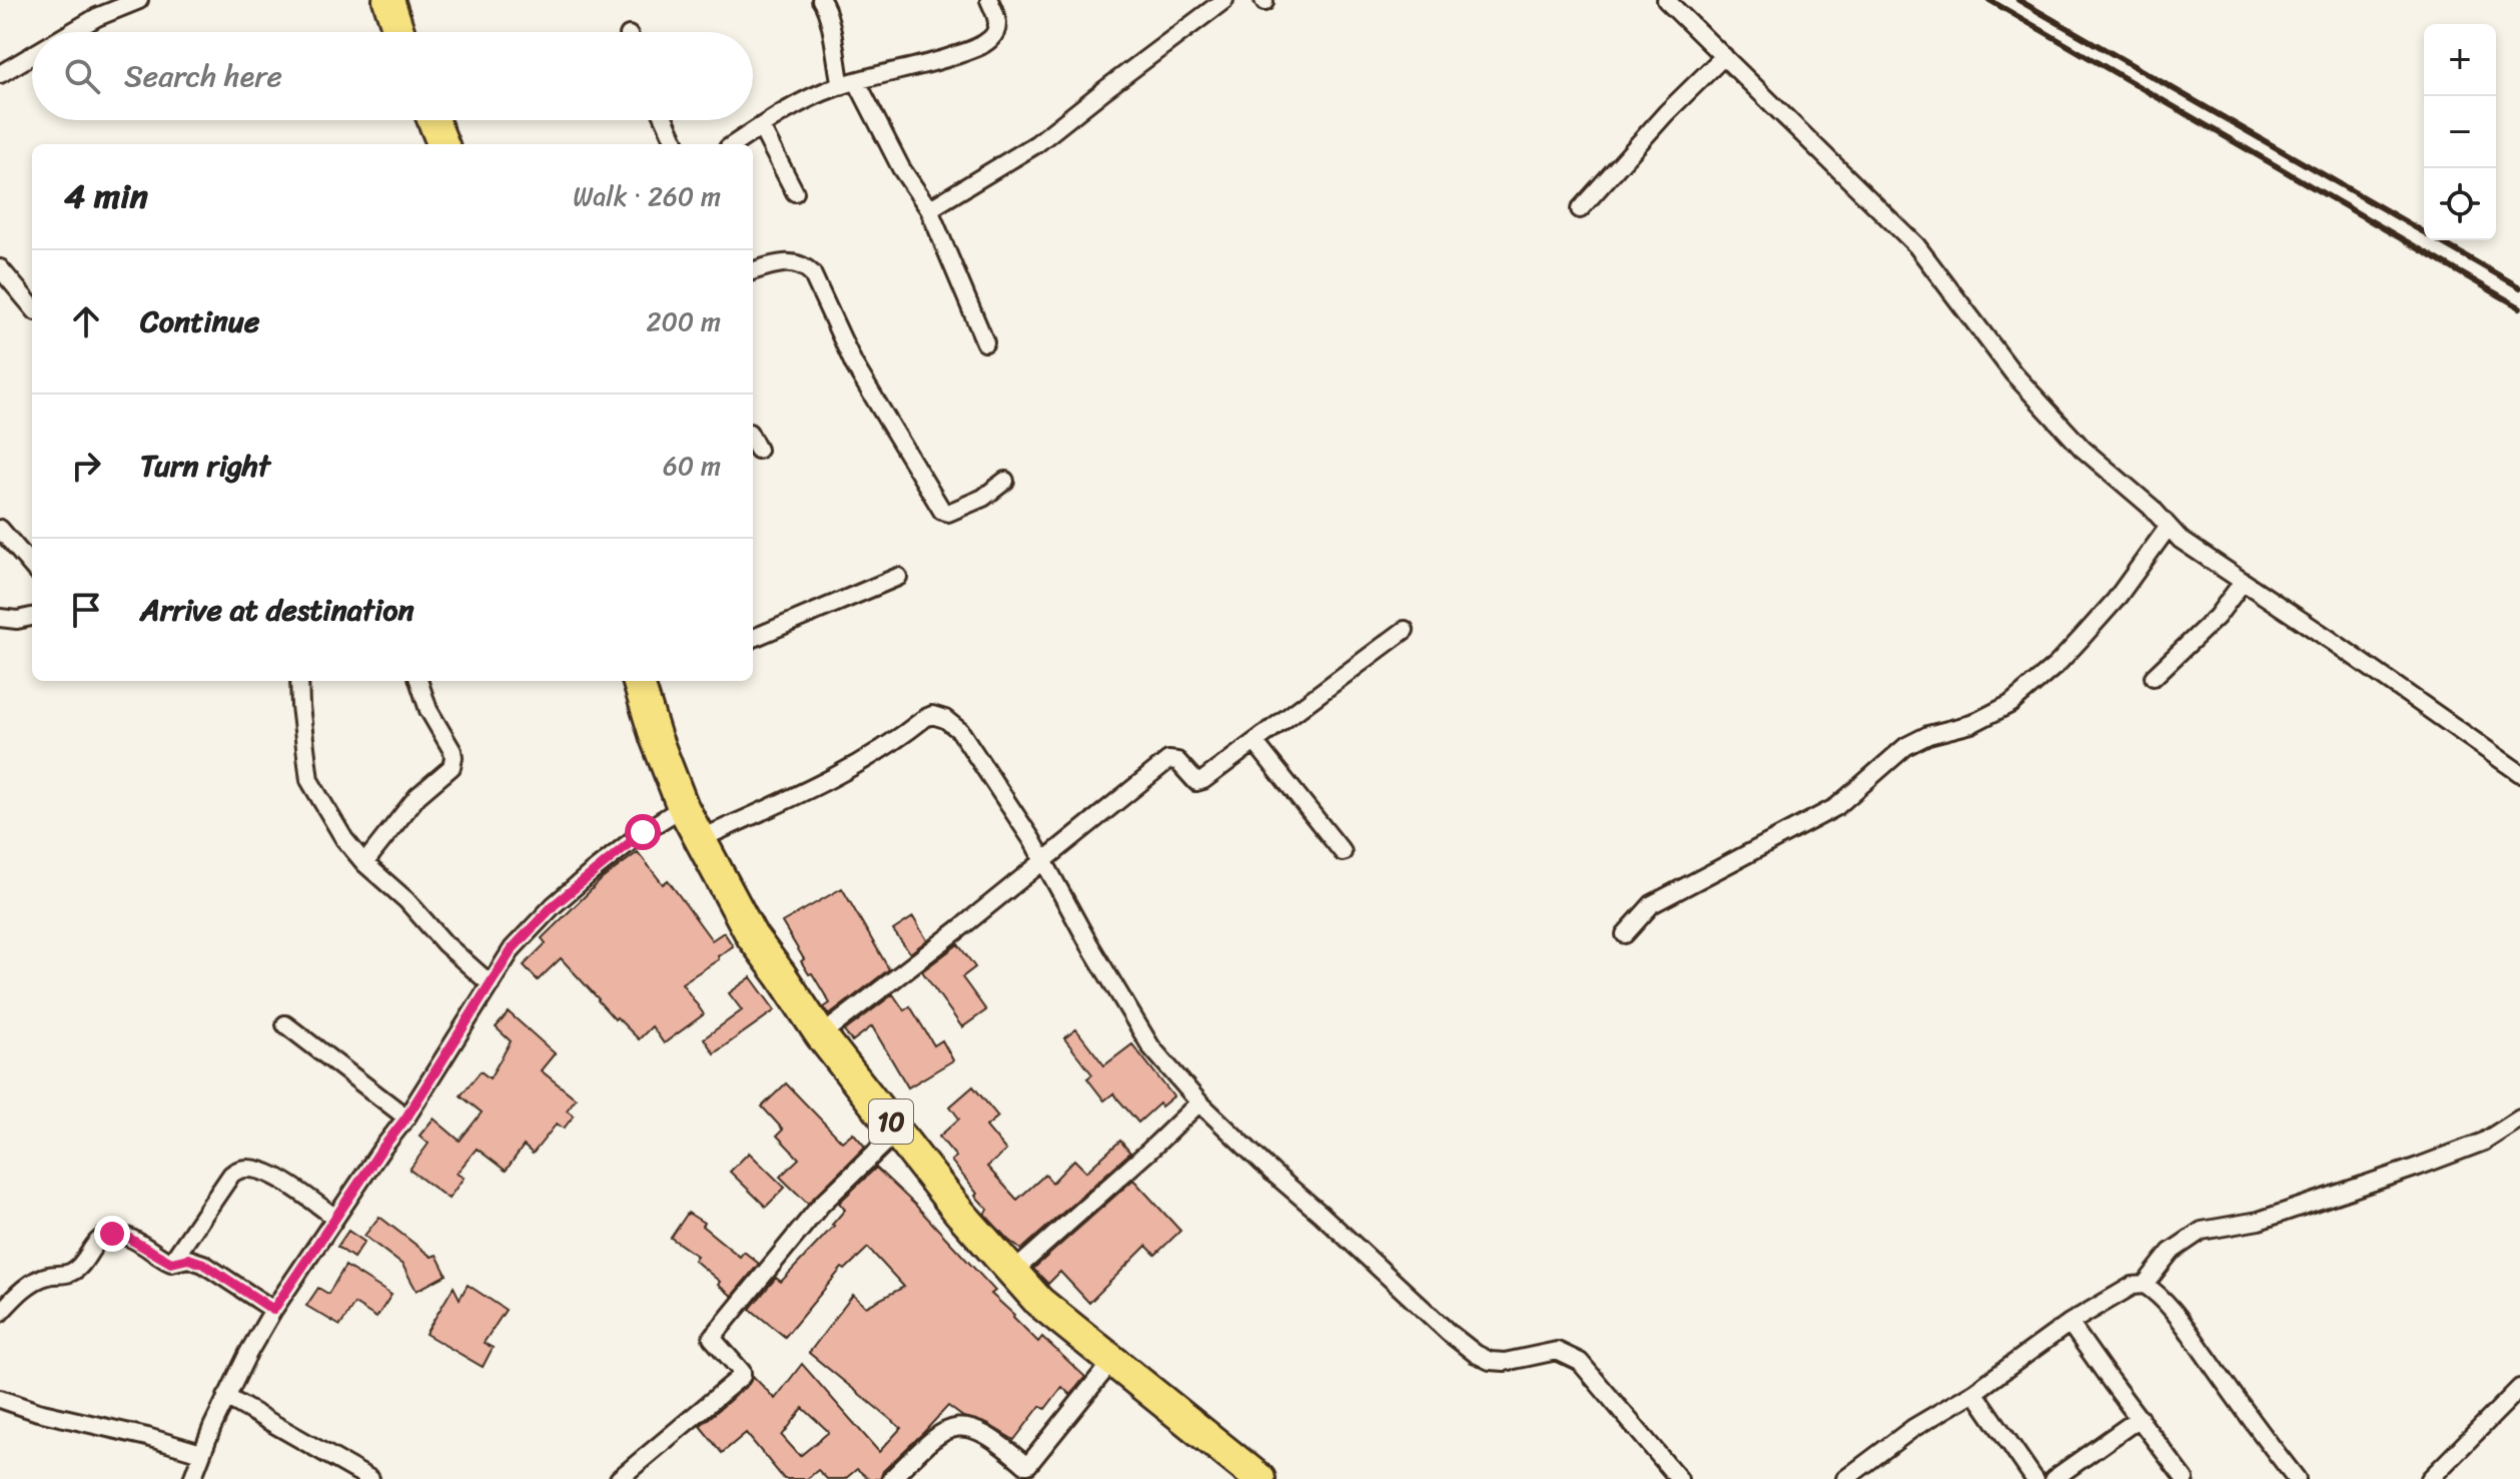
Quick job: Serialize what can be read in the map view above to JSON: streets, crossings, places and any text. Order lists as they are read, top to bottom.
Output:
{
  "streets": {
    "highway": ["10"]
  },
  "page": {
    "map_buttons": ["+", "−"],
    "search": "Search here",
    "heading": ["4 min", "Walk · 260 m"],
    "list": [
      ["Continue", "200 m"],
      ["Turn right", "60 m"],
      "Arrive at destination"
    ]
  }
}
